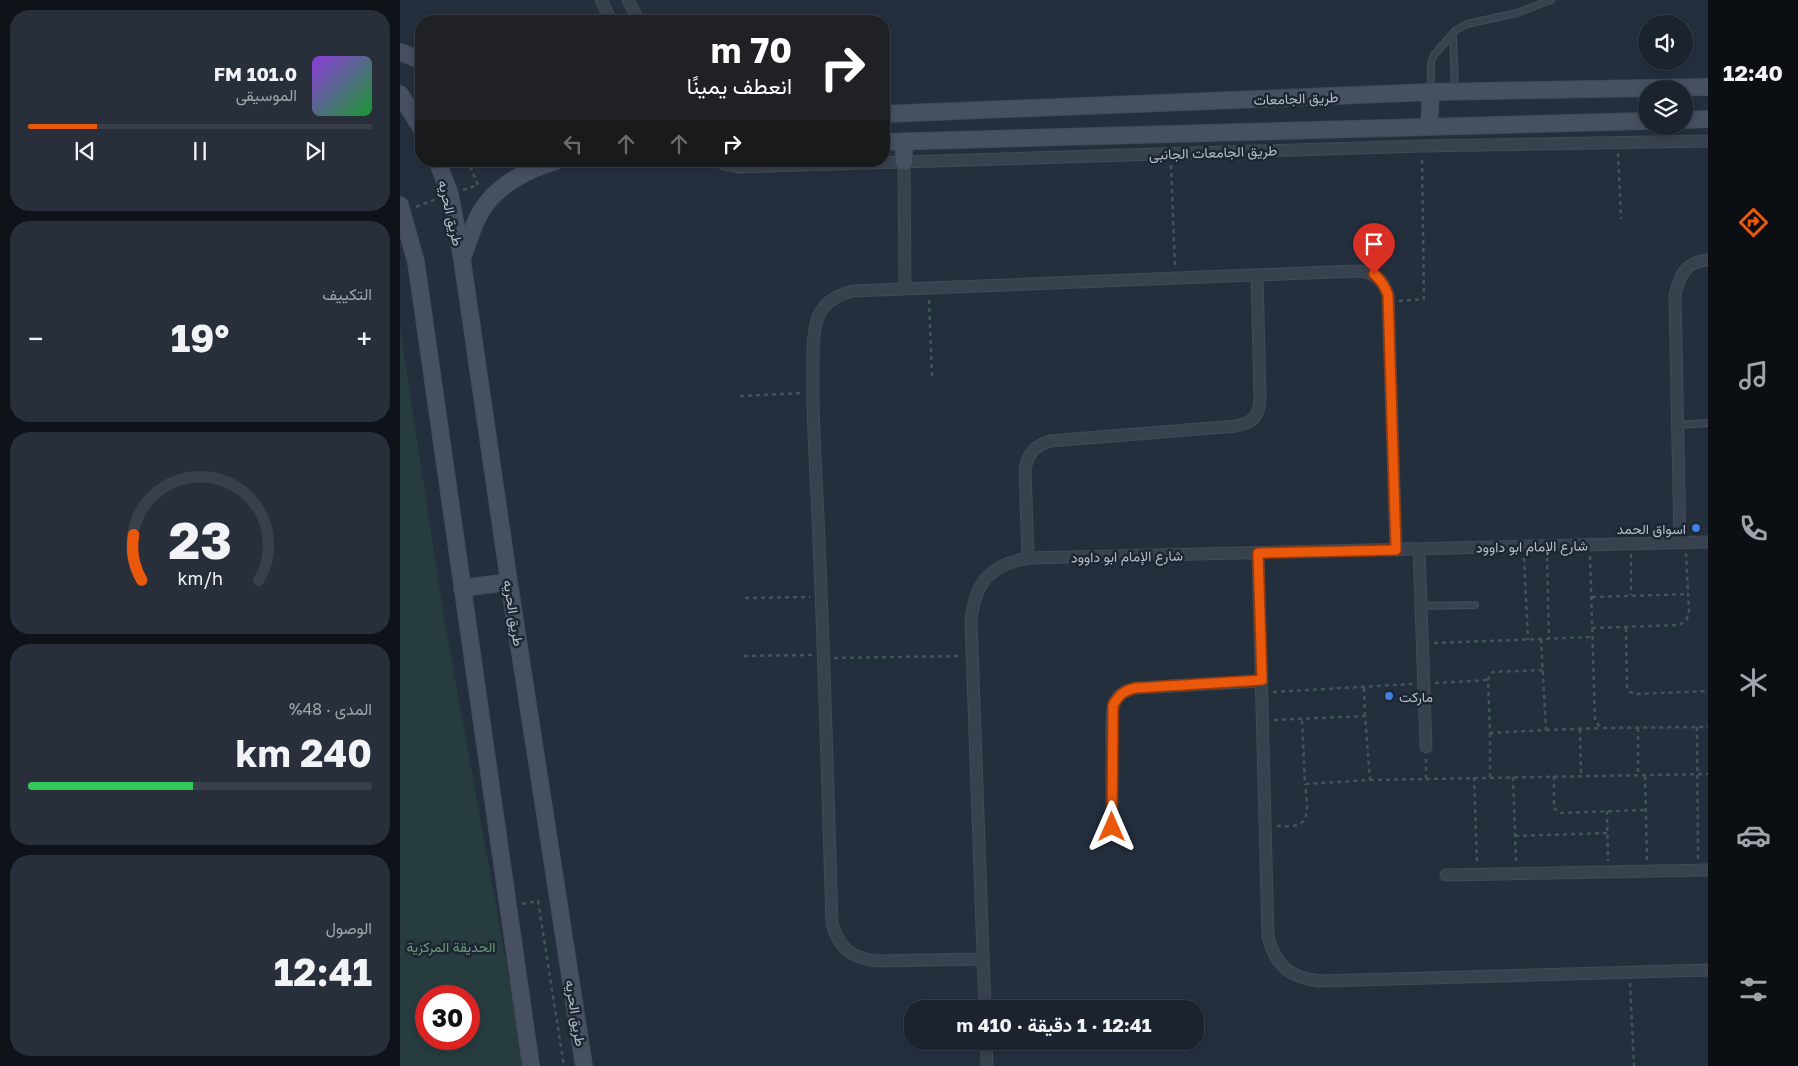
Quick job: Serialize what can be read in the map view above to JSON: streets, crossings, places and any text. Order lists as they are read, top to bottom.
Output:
{
  "streets": {
    "main road": ["طريق الجامعات", "طريق الحريه"],
    "street": ["طريق الجامعات الجانبى", "شارع الإمام ابو داوود"]
  },
  "parks": ["الحديقة المركزية"],
  "places": ["اسواق الحمد", "ماركت"],
  "page": {
    "tabs": "12:40",
    "turn": ["70 m", "انعطف يمينًا"],
    "song": ["101.0 FM", "الموسيقى"],
    "tile": [
      "التكييف",
      ["المدى · 48%", "240 km"],
      ["الوصول", "12:41"]
    ],
    "heat": ["−", "19°", "+"],
    "limit": "30",
    "trip": "12:41 · 1 دقيقة · 410 m",
    "gauge": ["23", "km/h"]
  }
}
